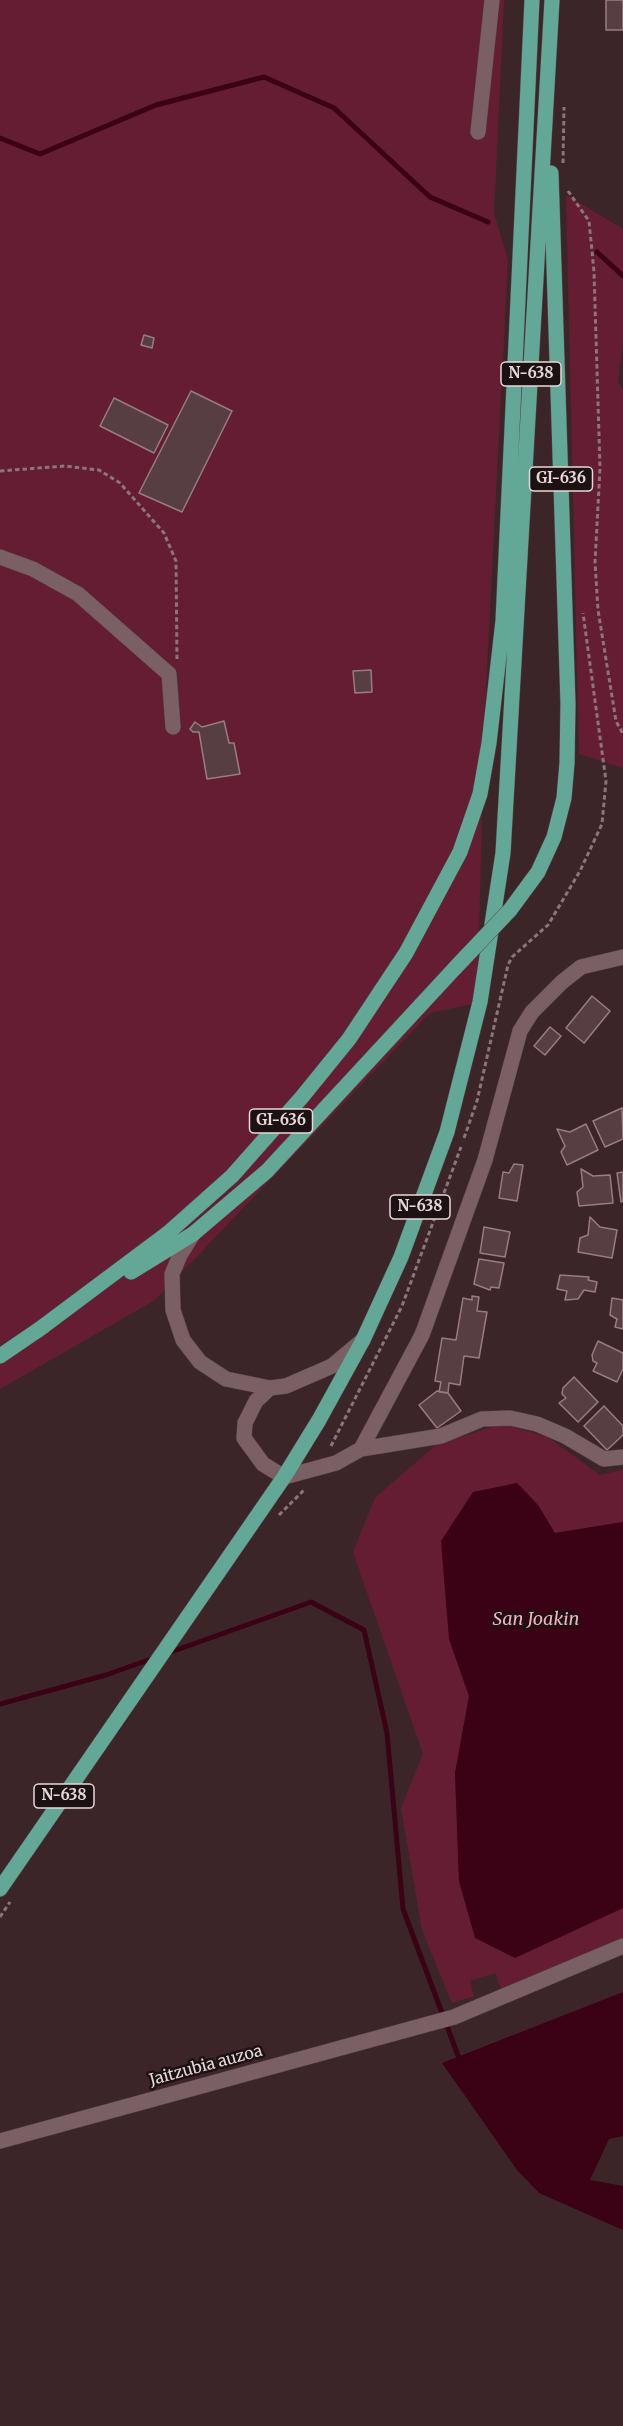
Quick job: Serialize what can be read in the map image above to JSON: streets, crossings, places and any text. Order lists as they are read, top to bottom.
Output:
{
  "streets": {
    "main road": ["N-638", "GI-636"],
    "street": ["Jaitzubia auzoa"]
  },
  "crossings": [
    ["N-638", "GI-636"]
  ],
  "water": ["San Joakin"]
}
